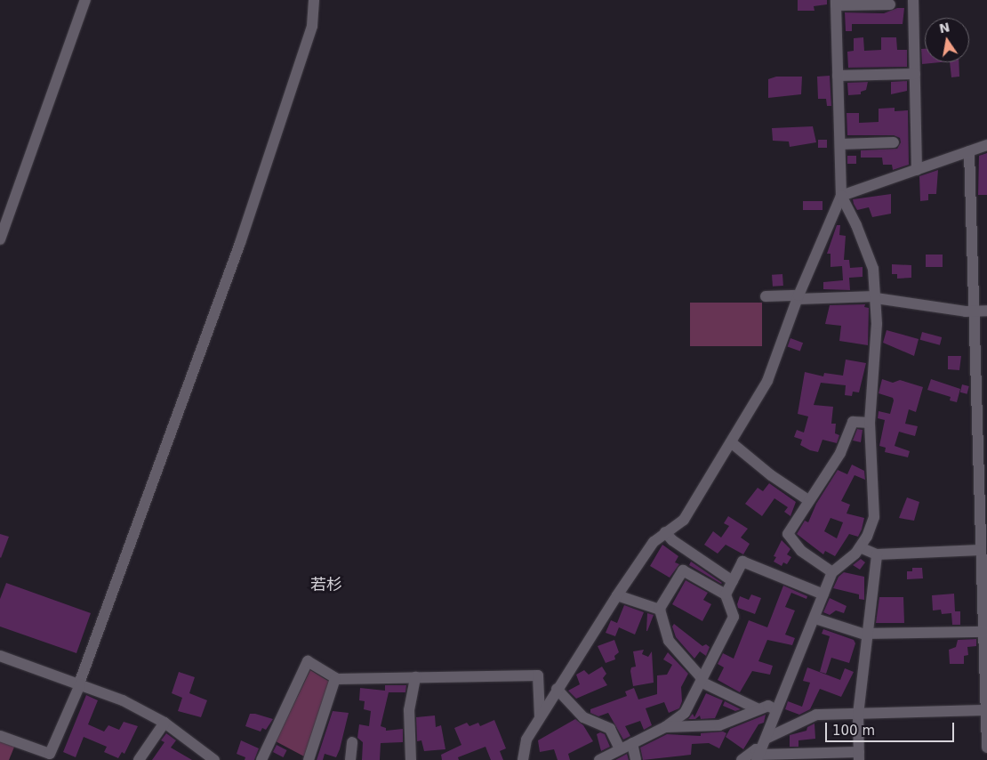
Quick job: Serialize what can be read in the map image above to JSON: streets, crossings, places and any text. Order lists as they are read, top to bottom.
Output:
{
  "districts": ["若杉"],
  "scale_bar": "100 m",
  "north": "top"
}
